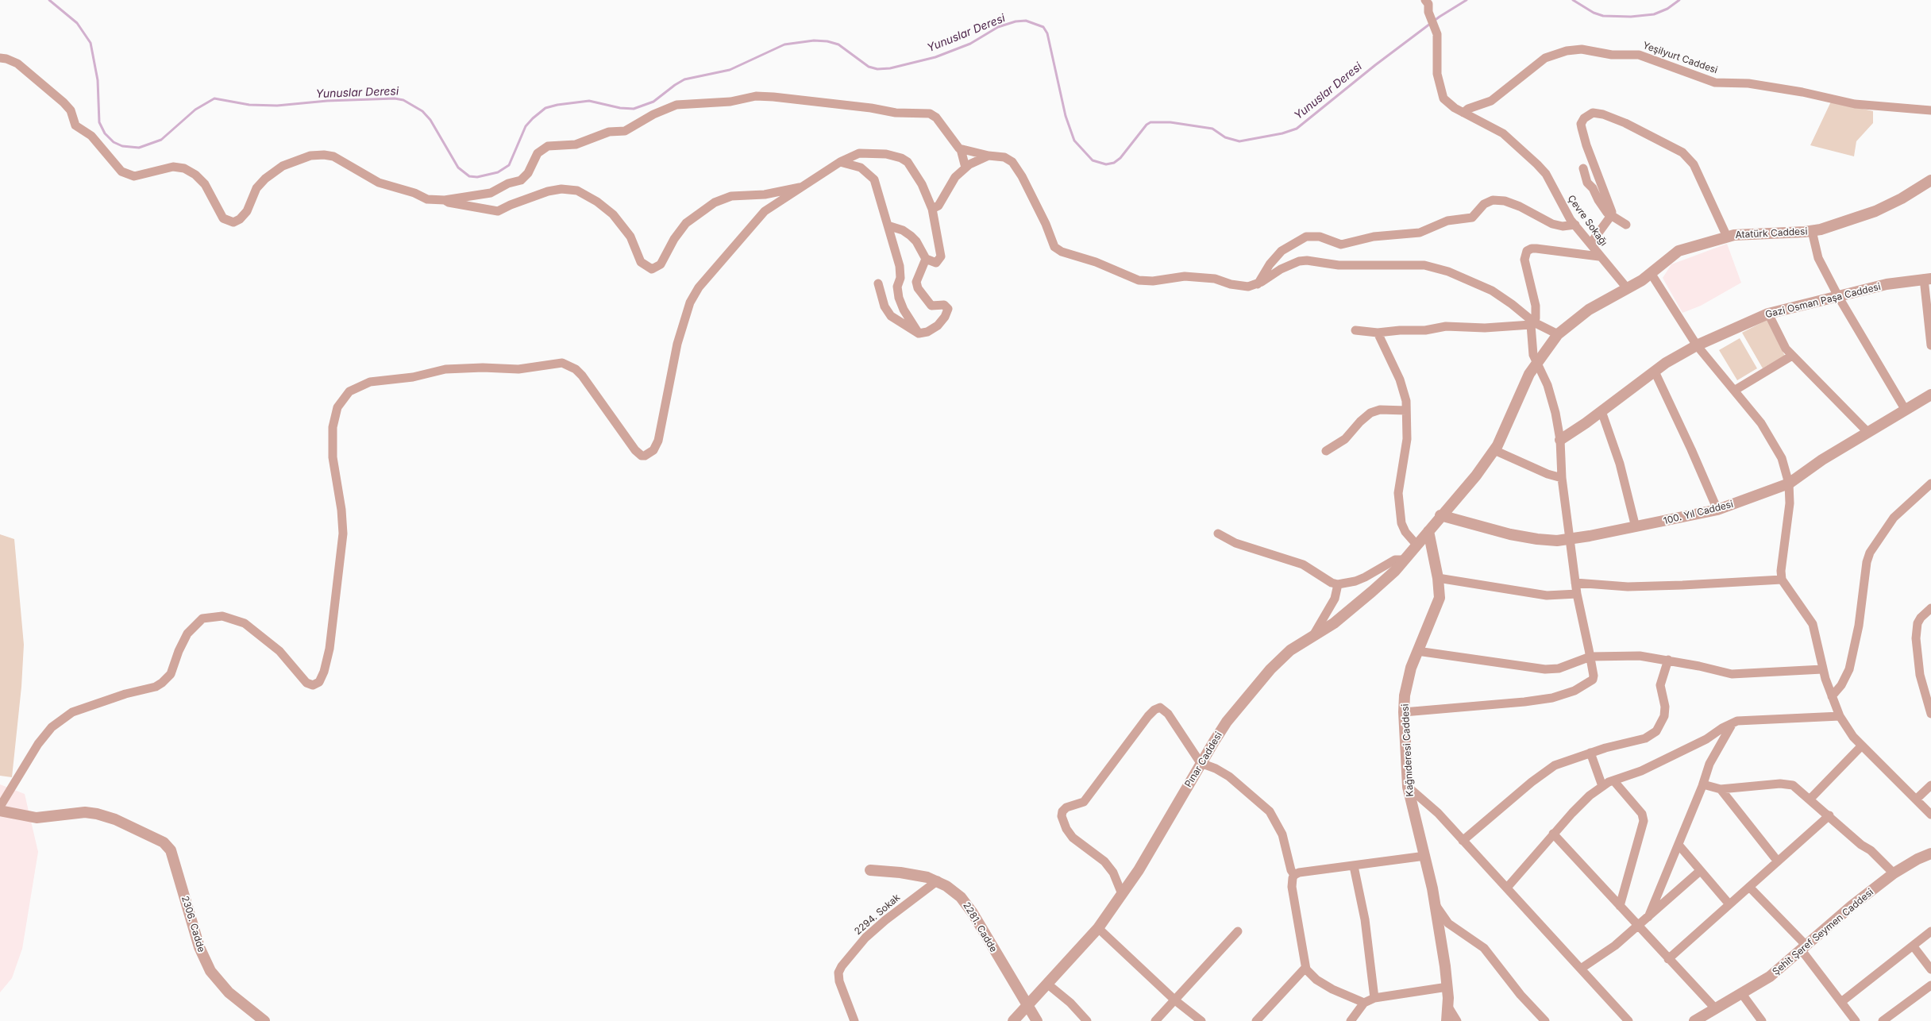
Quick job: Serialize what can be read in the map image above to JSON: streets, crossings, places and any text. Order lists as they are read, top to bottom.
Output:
{
  "streets": {
    "street": [
      "Yeşilyurt Caddesi",
      "Çevre Sokağı",
      "Atatürk Caddesi",
      "Gazi Osman Paşa Caddesi",
      "100. Yıl Caddesi",
      "Kağnıderesi Caddesi",
      "Pınar Caddesi",
      "2294. Sokak",
      "2306. Cadde",
      "2281. Cadde",
      "Şehit Şeref Seymen Caddesi"
    ]
  },
  "crossings": [
    ["Yeşilyurt Caddesi", "Çevre Sokağı"],
    ["Çevre Sokağı", "Atatürk Caddesi"],
    ["Atatürk Caddesi", "Pınar Caddesi"],
    ["100. Yıl Caddesi", "Pınar Caddesi"],
    ["Kağnıderesi Caddesi", "Pınar Caddesi"],
    ["Pınar Caddesi", "2281. Cadde"],
    ["2294. Sokak", "2281. Cadde"]
  ],
  "water": ["Yunuslar Deresi"]
}
